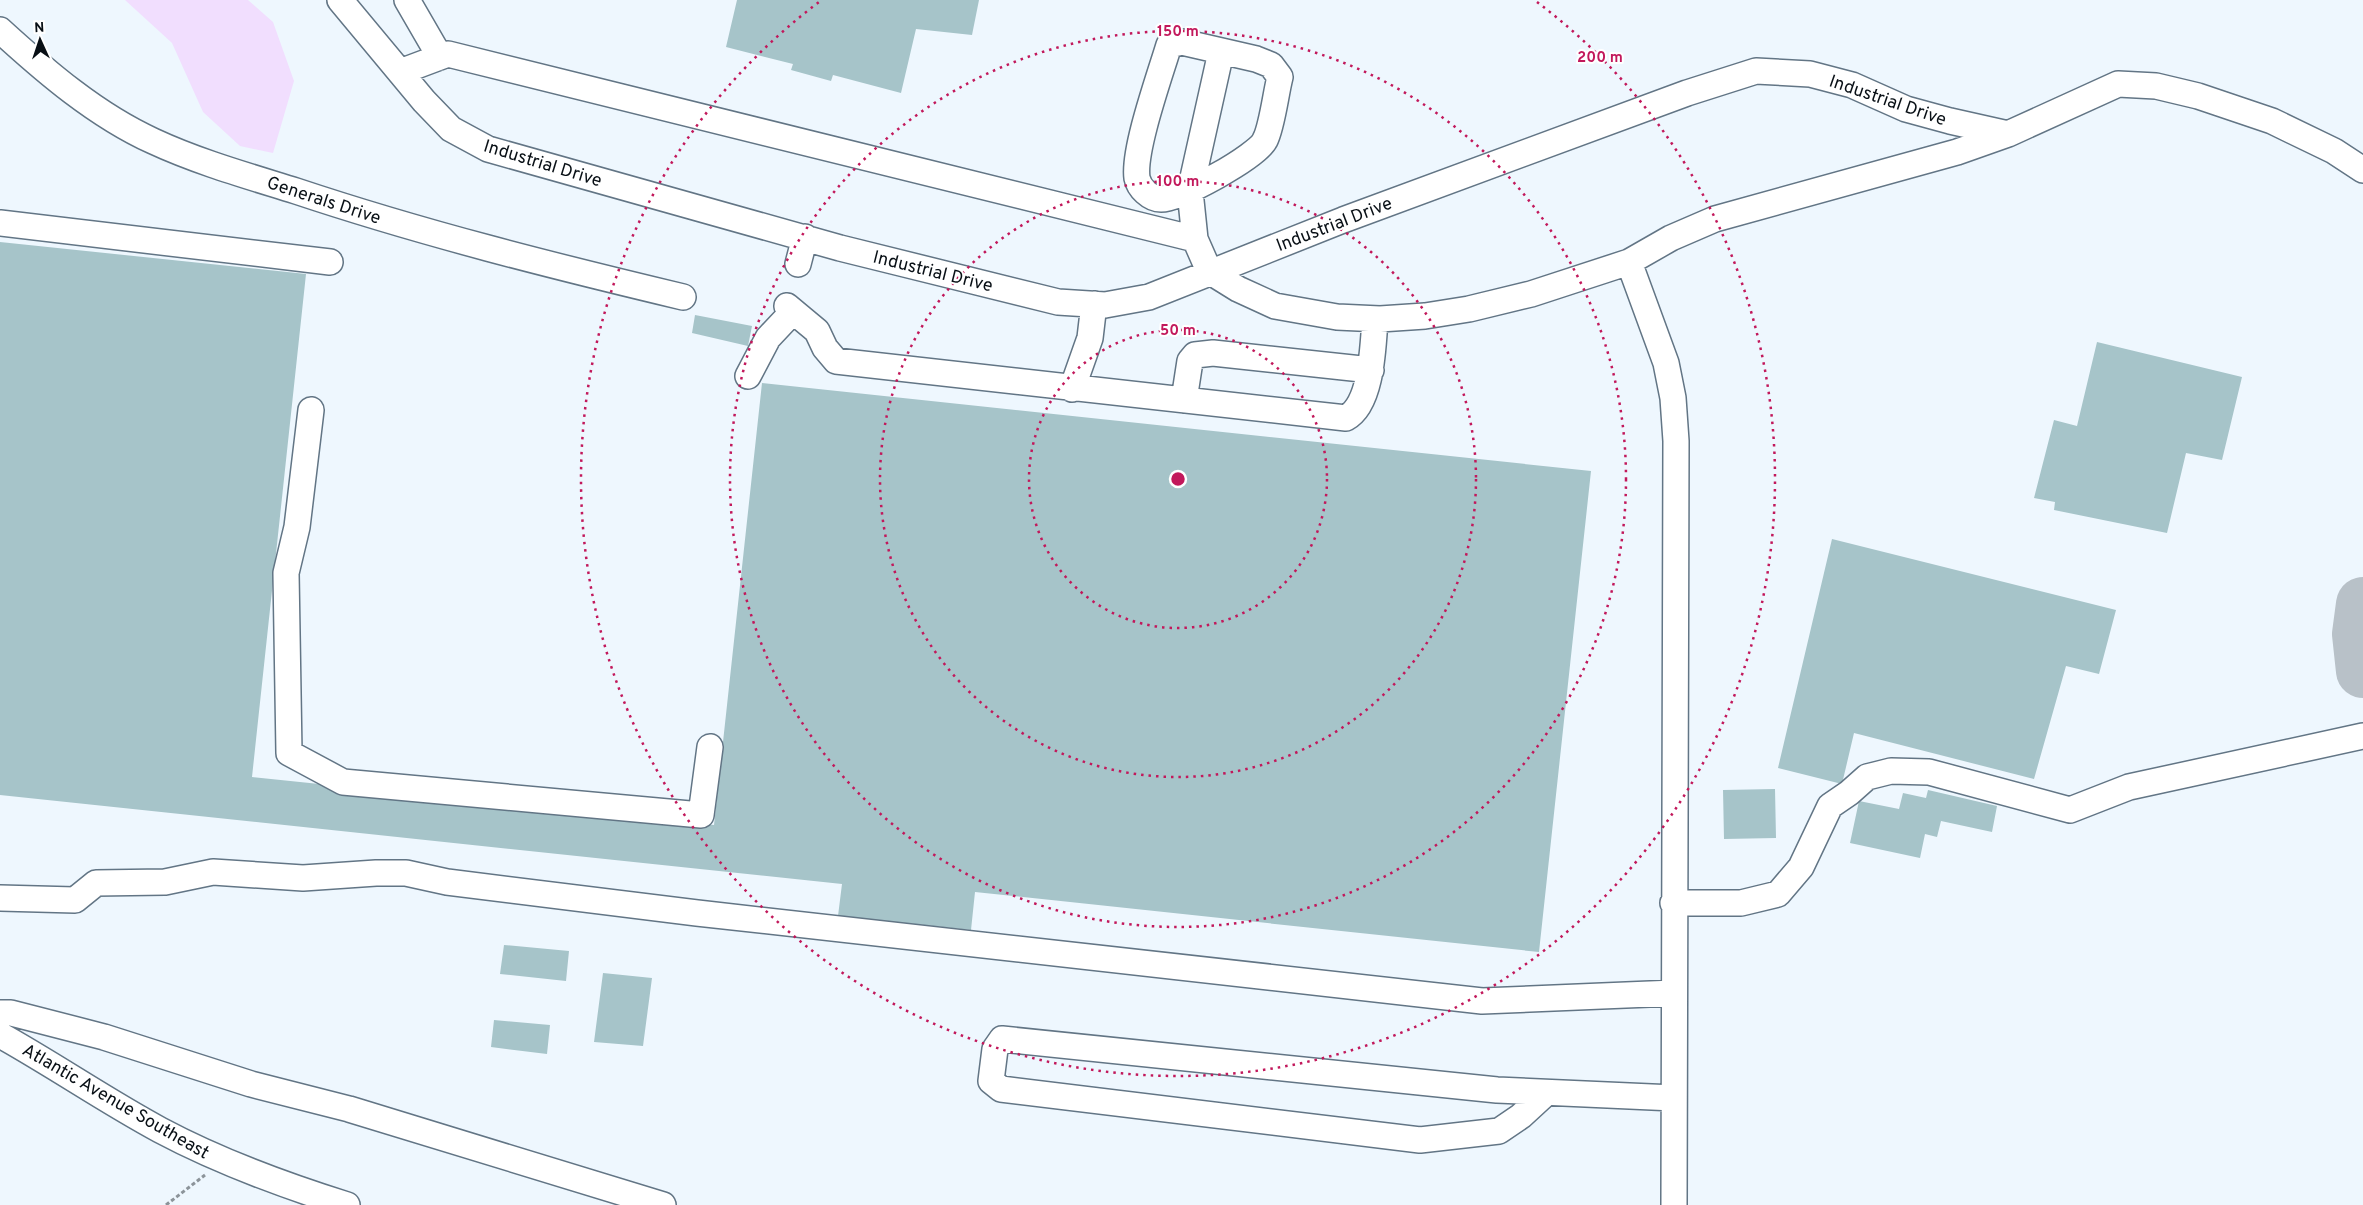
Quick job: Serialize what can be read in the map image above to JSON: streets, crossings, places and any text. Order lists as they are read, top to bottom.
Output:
{
  "streets": {
    "street": ["Industrial Drive", "Generals Drive", "Atlantic Avenue Southeast"]
  },
  "north": "top",
  "rings": [
    "150 m",
    "200 m",
    "100 m",
    "50 m"
  ]
}
